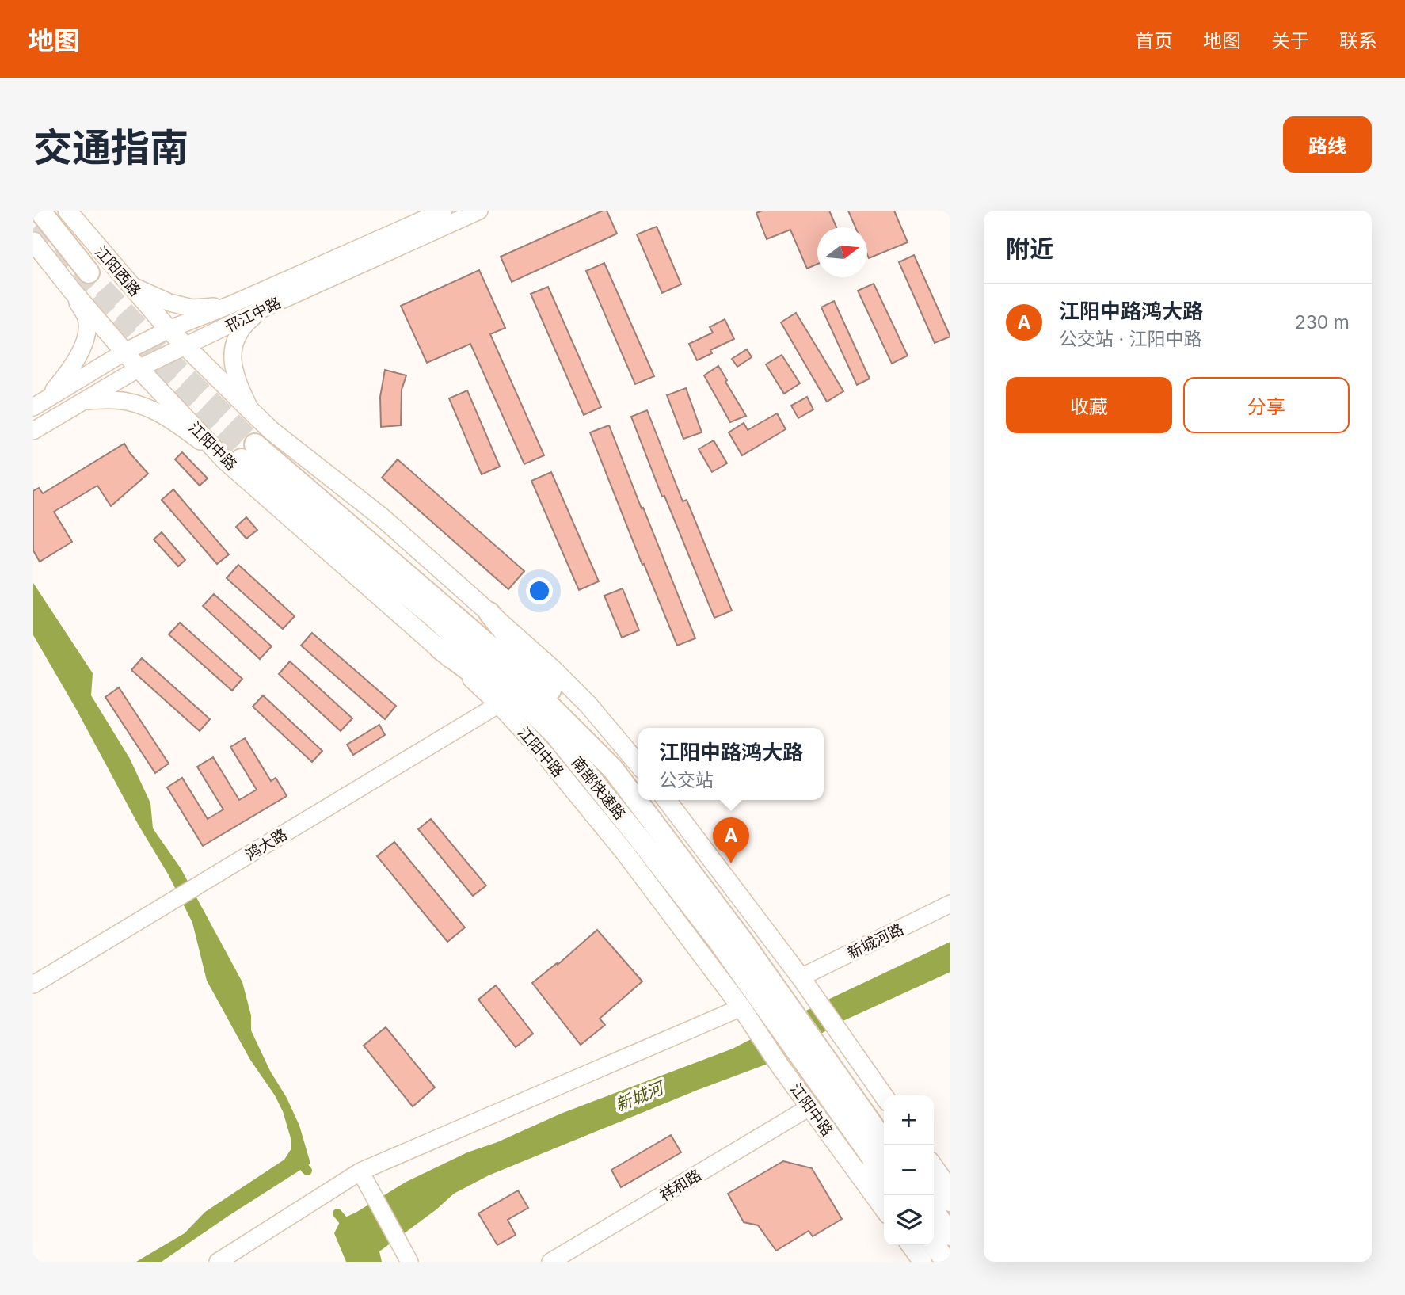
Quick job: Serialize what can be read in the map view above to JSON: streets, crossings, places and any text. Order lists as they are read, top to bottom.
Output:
{
  "streets": {
    "highway": ["南部快速路"],
    "main road": ["江阳西路", "江阳中路"],
    "street": [
      "邗江中路",
      "鸿大路",
      "新城河路",
      "祥和路"
    ]
  },
  "crossings": [
    ["江阳西路", "邗江中路"],
    ["邗江中路", "江阳中路"],
    ["江阳中路", "南部快速路"],
    ["江阳中路", "鸿大路"],
    ["江阳中路", "祥和路"]
  ],
  "water": ["新城河"],
  "north": "right",
  "page": {
    "header": "地图",
    "nav": [
      "首页",
      "地图",
      "关于",
      "联系"
    ],
    "title": "交通指南",
    "buttons": [
      "路线",
      ["收藏", "分享"]
    ],
    "heading": "附近",
    "list": [
      {
        "mark": "A",
        "name": "江阳中路鸿大路",
        "note": "公交站 · 江阳中路",
        "value": "230 m"
      }
    ],
    "popup": ["江阳中路鸿大路", "公交站"],
    "pins": "A",
    "map_buttons": ["+", "−"]
  }
}
